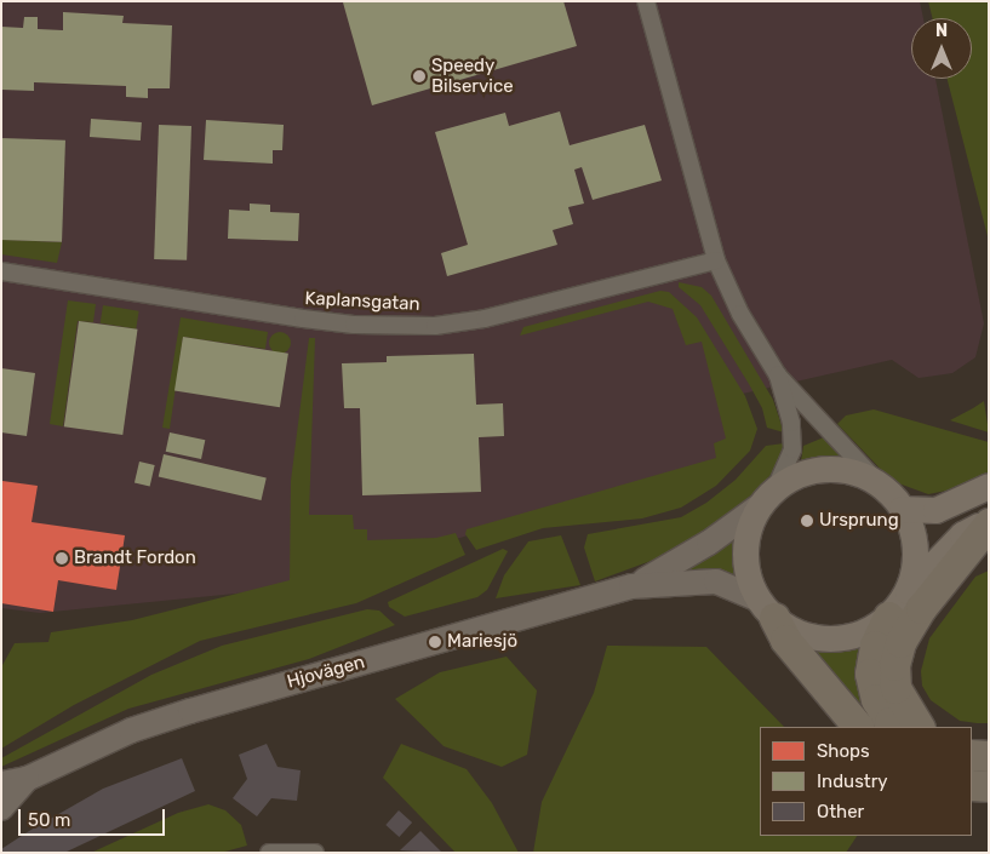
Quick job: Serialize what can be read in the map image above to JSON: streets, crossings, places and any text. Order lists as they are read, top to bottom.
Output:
{
  "streets": {
    "main road": ["Hjovägen"],
    "street": ["Kaplansgatan"]
  },
  "places": [
    "Speedy Bilservice",
    "Ursprung",
    "Brandt Fordon",
    "Mariesjö"
  ],
  "legend": ["Shops", "Industry", "Other"],
  "scale_bar": "50 m",
  "north": "top"
}
